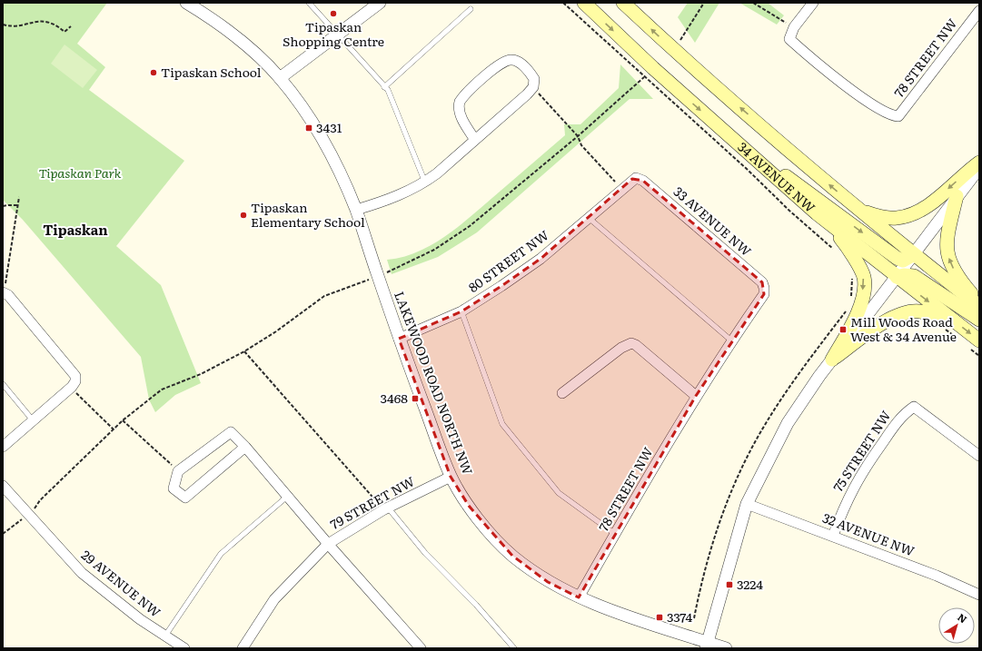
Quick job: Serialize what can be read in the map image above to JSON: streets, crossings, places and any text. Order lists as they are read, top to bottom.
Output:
{
  "streets": {
    "main road": ["34 AVENUE NW"],
    "street": [
      "78 STREET NW",
      "33 AVENUE NW",
      "80 STREET NW",
      "LAKEWOOD ROAD NORTH NW",
      "75 STREET NW",
      "79 STREET NW",
      "32 AVENUE NW",
      "29 AVENUE NW"
    ]
  },
  "crossings": [
    ["78 STREET NW", "33 AVENUE NW"],
    ["78 STREET NW", "LAKEWOOD ROAD NORTH NW"],
    ["33 AVENUE NW", "80 STREET NW"],
    ["80 STREET NW", "LAKEWOOD ROAD NORTH NW"],
    ["LAKEWOOD ROAD NORTH NW", "79 STREET NW"],
    ["75 STREET NW", "32 AVENUE NW"]
  ],
  "districts": ["Tipaskan"],
  "parks": ["Tipaskan Park"],
  "places": {
    "other": ["Tipaskan Shopping Centre", "Tipaskan School", "Tipaskan Elementary School"],
    "transit": [
      "3431",
      "Mill Woods Road West & 34 Avenue",
      "3468",
      "3224",
      "3374"
    ]
  },
  "north": "top right"
}
